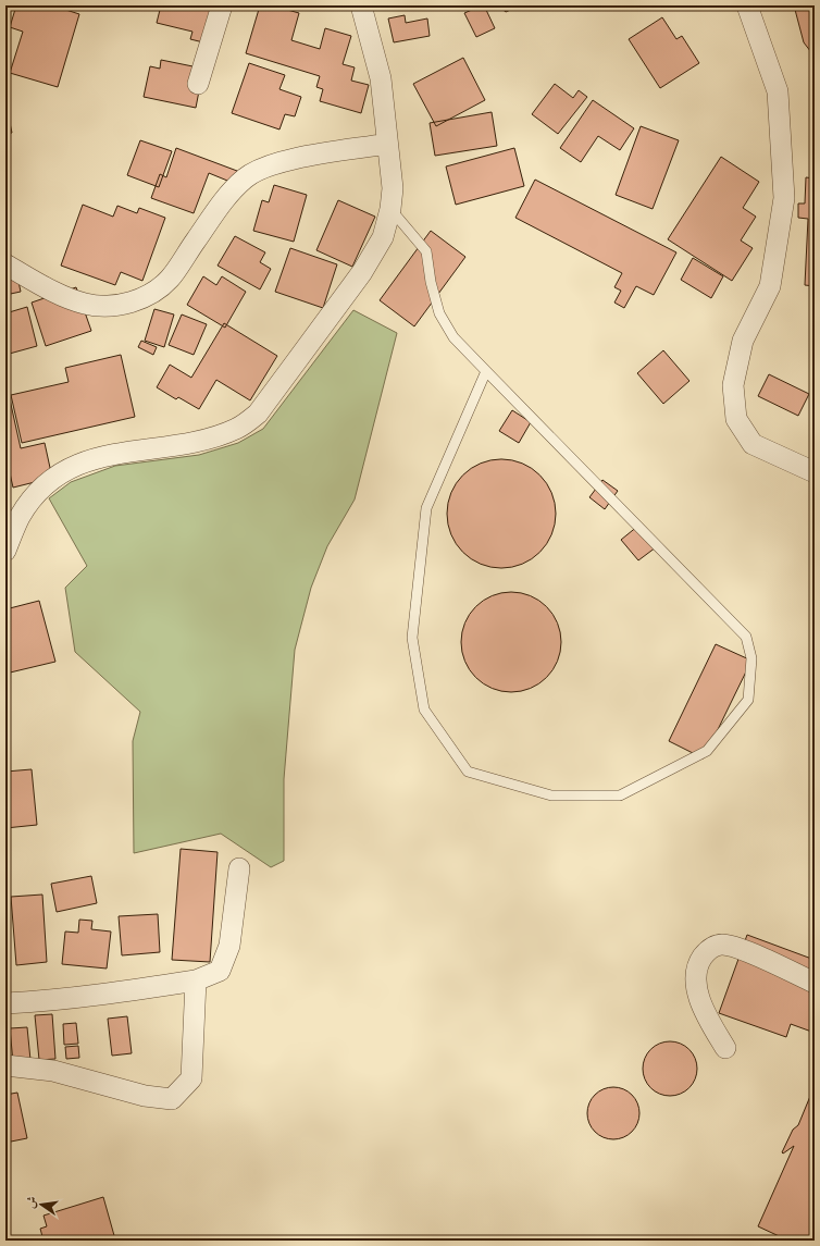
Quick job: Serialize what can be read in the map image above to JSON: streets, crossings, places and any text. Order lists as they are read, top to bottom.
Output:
{
  "north": "left"
}
